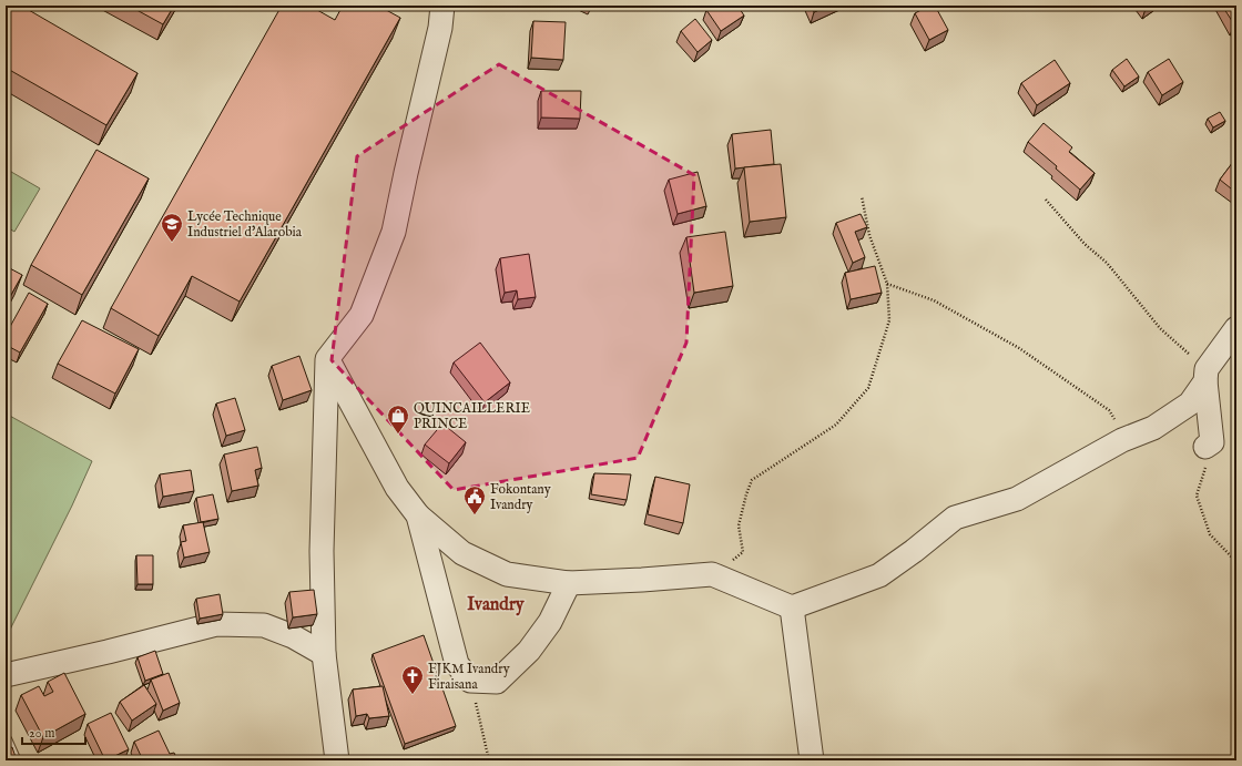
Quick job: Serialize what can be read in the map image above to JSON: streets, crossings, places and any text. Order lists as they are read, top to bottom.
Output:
{
  "districts": ["Ivandry"],
  "places": {
    "school or university": ["Lycée Technique Industriel d'Alarobia"],
    "shop": ["QUINCAILLERIE PRINCE"],
    "public building": ["Fokontany Ivandry"],
    "church": ["FJKM Ivandry Firaisana"]
  },
  "scale_bar": "20 m"
}
